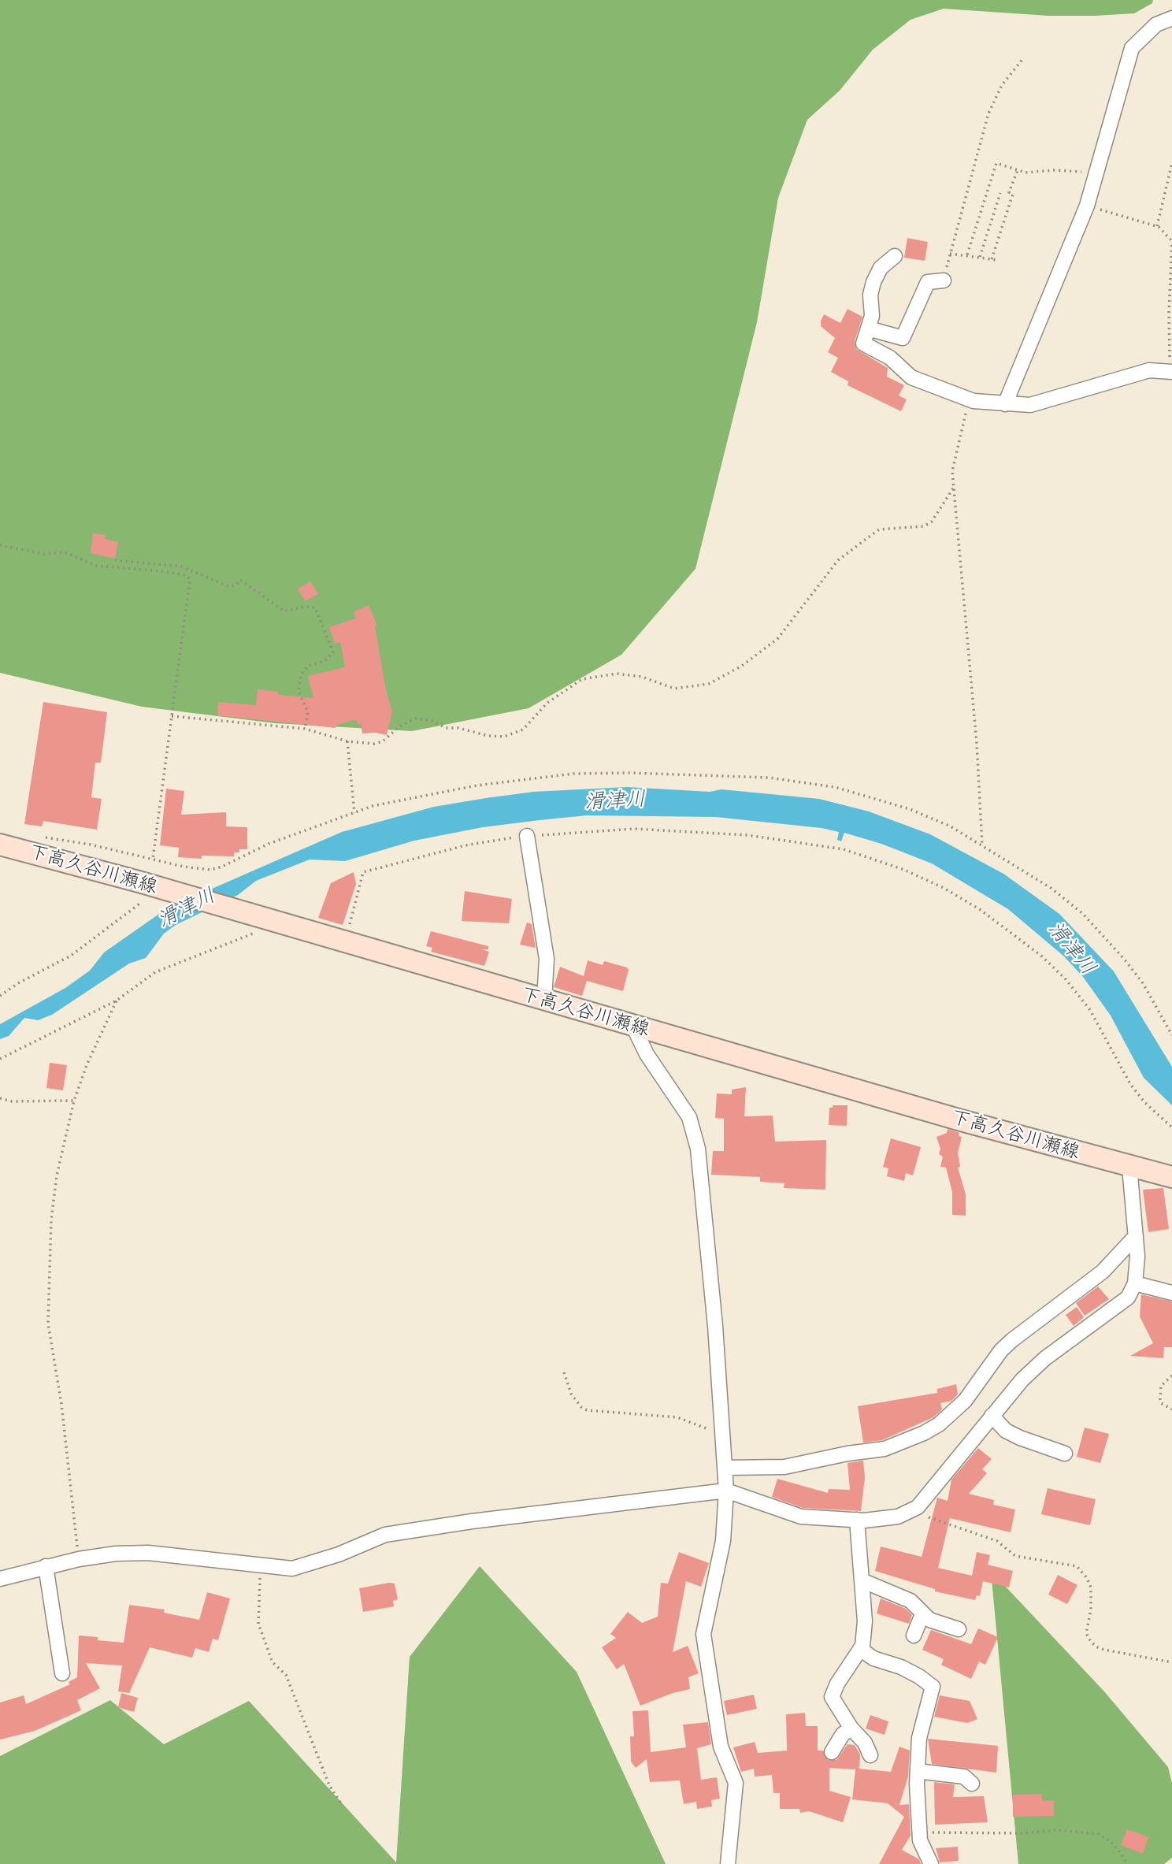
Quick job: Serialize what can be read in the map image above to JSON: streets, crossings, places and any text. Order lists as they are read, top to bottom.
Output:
{
  "streets": {
    "main road": ["下高久谷川瀬線"]
  },
  "water": ["滑津川"]
}
